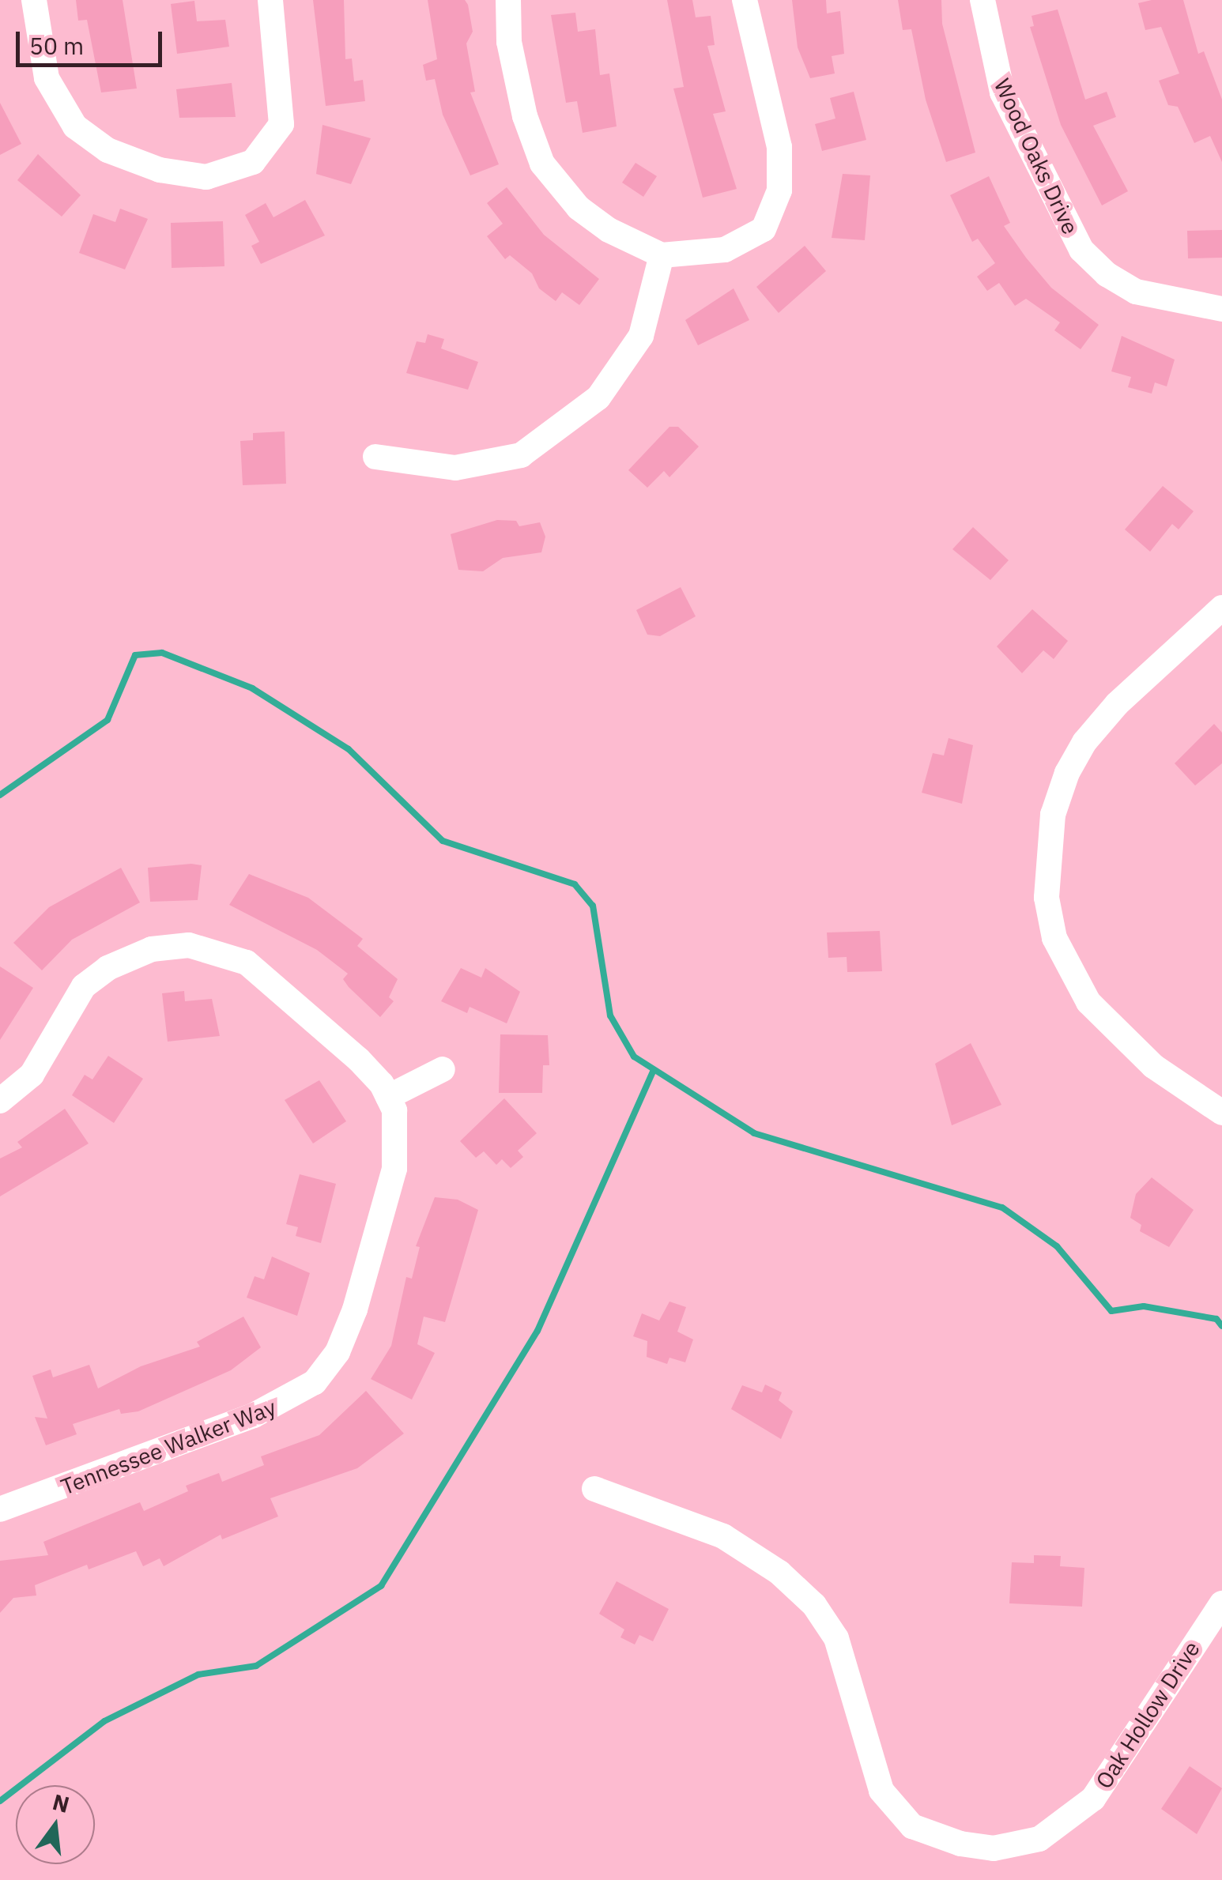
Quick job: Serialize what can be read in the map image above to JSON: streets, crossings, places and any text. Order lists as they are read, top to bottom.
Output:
{
  "streets": {
    "street": ["Wood Oaks Drive", "Tennessee Walker Way", "Oak Hollow Drive"]
  },
  "scale_bar": "50 m",
  "north": "top"
}
